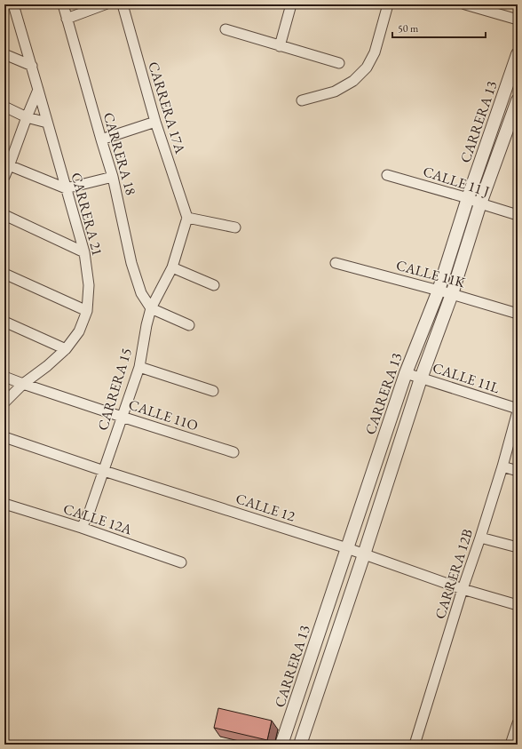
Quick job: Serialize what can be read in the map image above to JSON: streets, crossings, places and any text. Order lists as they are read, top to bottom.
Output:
{
  "streets": {
    "street": [
      "CARRERA 17A",
      "CARRERA 13",
      "CARRERA 18",
      "CALLE 11 J",
      "CARRERA 21",
      "CALLE 11K",
      "CALLE 11L",
      "CARRERA 15",
      "CALLE 11O",
      "CALLE 12",
      "CALLE 12A",
      "CARRERA 12B"
    ]
  },
  "crossings": [
    ["CARRERA 17A", "CARRERA 15"],
    ["CARRERA 13", "CALLE 11 J"],
    ["CARRERA 13", "CALLE 11K"],
    ["CARRERA 13", "CALLE 11L"],
    ["CARRERA 13", "CALLE 12"],
    ["CARRERA 18", "CARRERA 15"],
    ["CARRERA 21", "CALLE 11O"],
    ["CALLE 11L", "CARRERA 12B"],
    ["CARRERA 15", "CALLE 11O"],
    ["CARRERA 15", "CALLE 12"],
    ["CARRERA 15", "CALLE 12A"],
    ["CALLE 12", "CARRERA 12B"]
  ],
  "scale_bar": "50 m"
}
